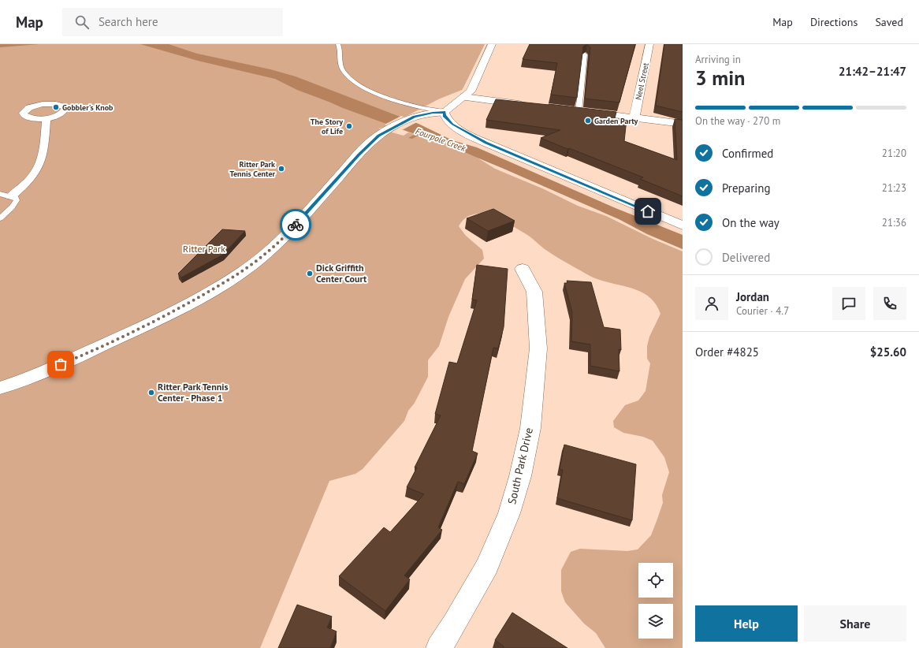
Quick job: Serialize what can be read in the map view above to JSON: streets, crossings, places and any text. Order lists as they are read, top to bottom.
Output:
{
  "streets": {
    "street": ["Neel Street", "South Park Drive"]
  },
  "water": ["Fourpole Creek"],
  "parks": ["Ritter Park"],
  "places": [
    "Gobbler's Knob",
    "Garden Party",
    "The Story of Life",
    "Ritter Park Tennis Center",
    "Dick Griffith Center Court",
    "Ritter Park Tennis Center - Phase 1"
  ],
  "page": {
    "header": "Map",
    "search": "Search here",
    "nav": ["Map", "Directions", "Saved"],
    "heading": ["3 min", "Arriving in", "21:42–21:47"],
    "panel": [
      "Jordan",
      "Courier · 4.7",
      "Order #4825",
      "$25.60"
    ],
    "bar": "On the way · 270 m",
    "list": [
      ["Confirmed", "21:20"],
      ["Preparing", "21:23"],
      ["On the way", "21:36"],
      "Delivered"
    ],
    "buttons": ["Help", "Share"]
  }
}
